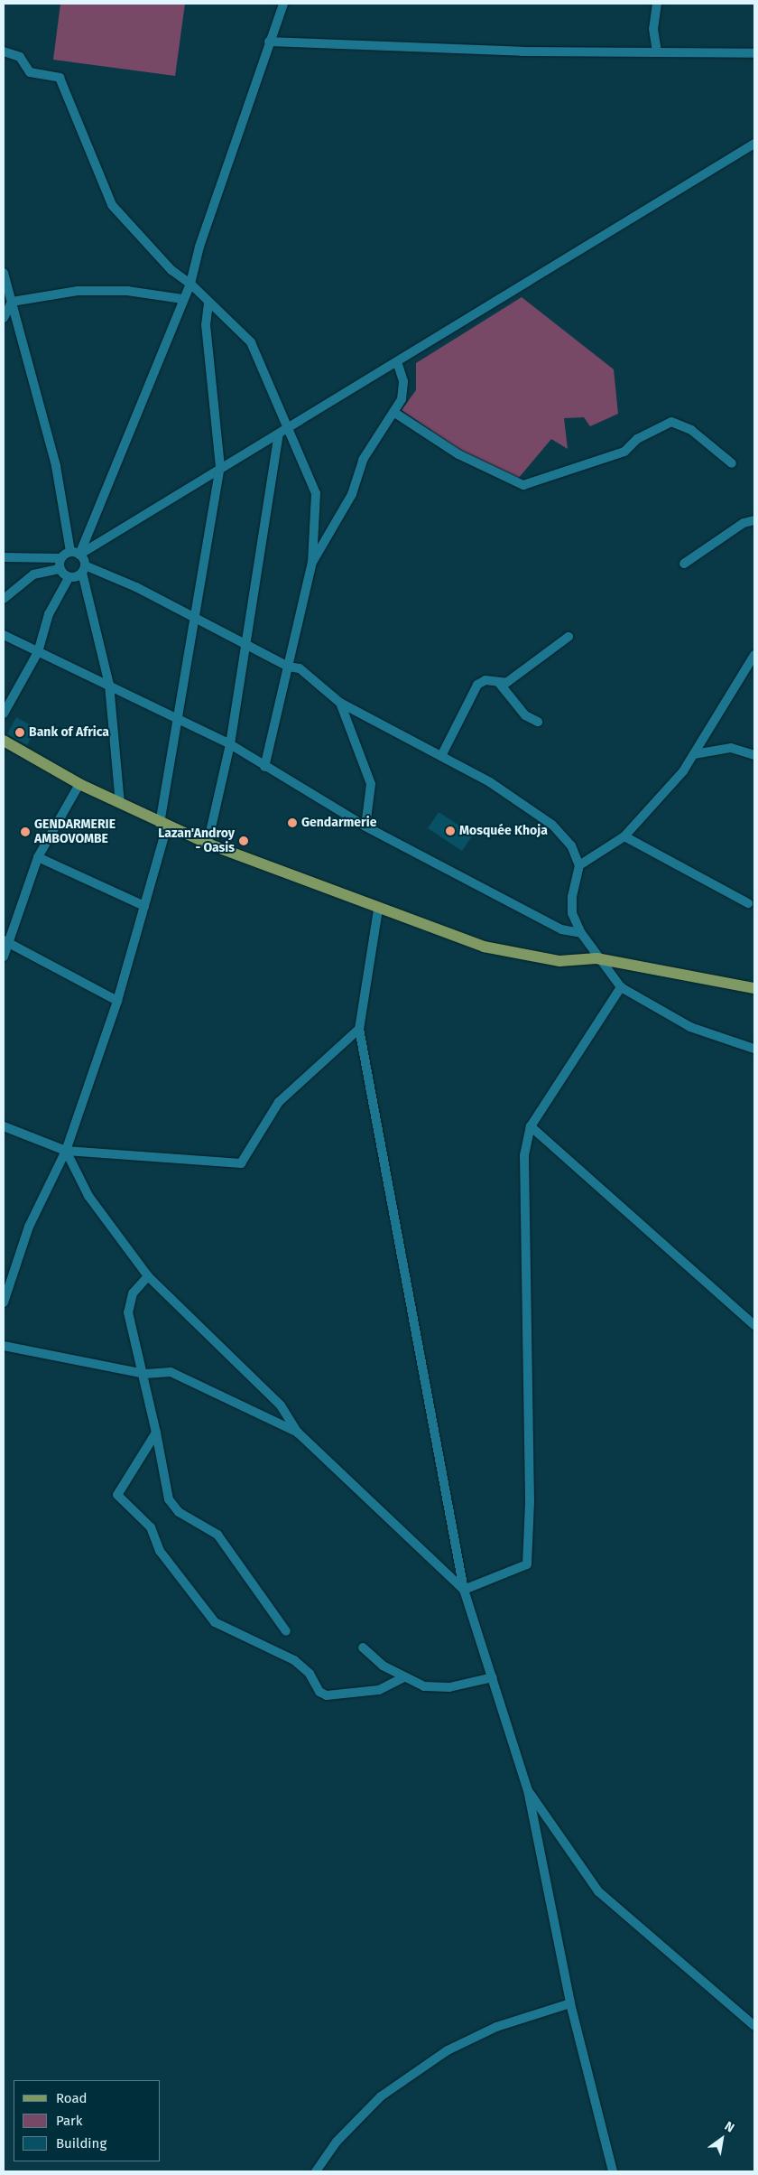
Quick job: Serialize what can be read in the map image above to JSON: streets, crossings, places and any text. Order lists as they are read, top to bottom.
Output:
{
  "places": [
    "Bank of Africa",
    "Gendarmerie",
    "Mosquée Khoja",
    "GENDARMERIE AMBOVOMBE",
    "Lazan'Androy - Oasis"
  ],
  "legend": ["Road", "Park", "Building"],
  "north": "top right"
}
